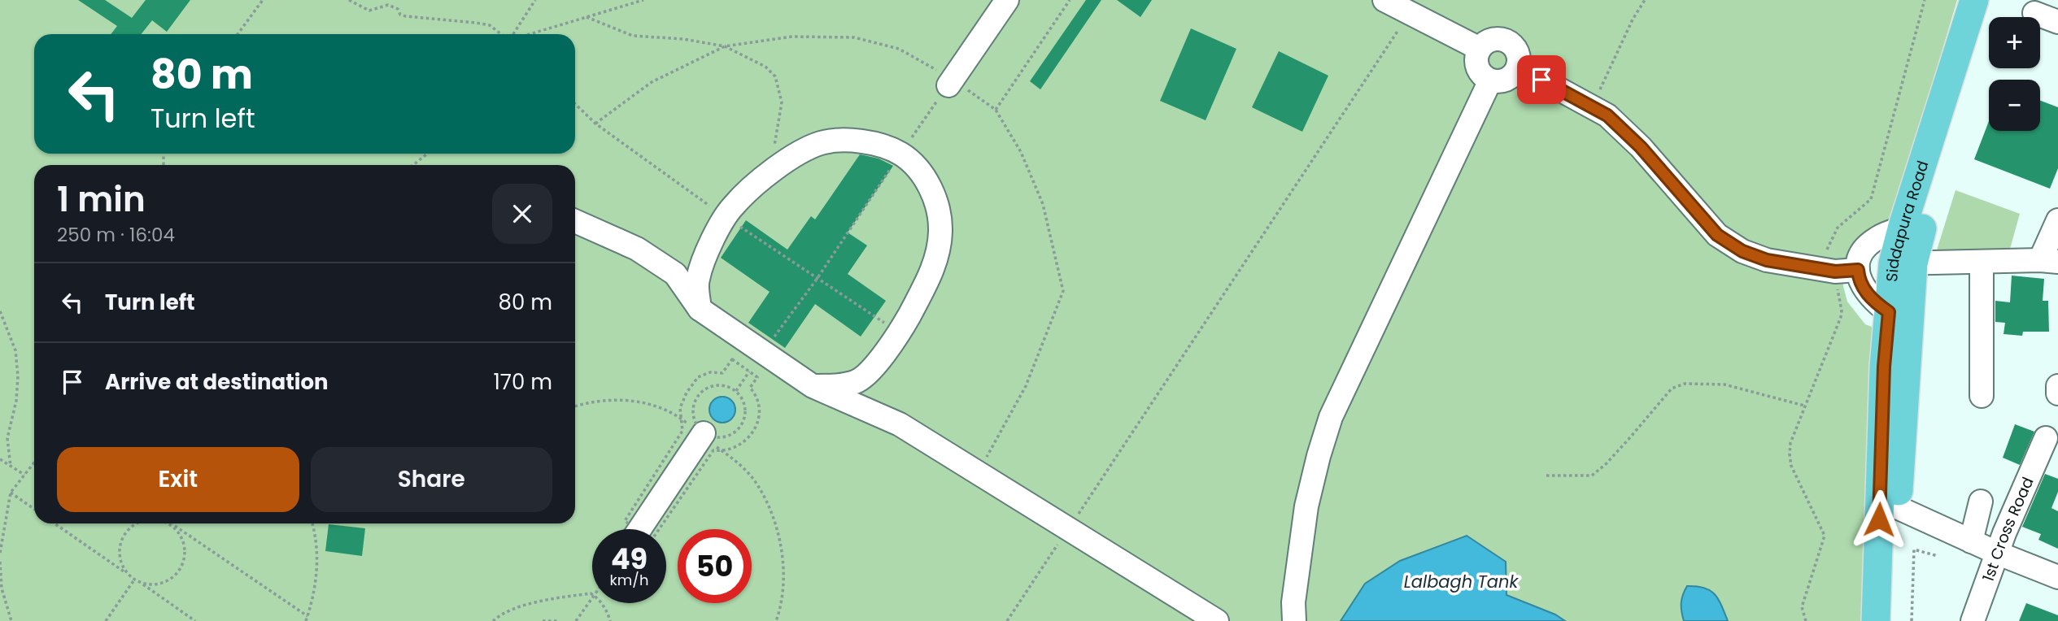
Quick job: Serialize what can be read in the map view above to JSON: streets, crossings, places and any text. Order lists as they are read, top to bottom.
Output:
{
  "streets": {
    "main road": ["Siddapura Road"],
    "street": ["1st Cross Road"]
  },
  "water": ["Lalbagh Tank"],
  "page": {
    "map_buttons": ["+", "−"],
    "turn": ["80 m", "Turn left"],
    "heading": ["1 min", "250 m · 16:04"],
    "list": [
      {
        "name": "Turn left",
        "value": "80 m"
      },
      {
        "name": "Arrive at destination",
        "value": "170 m"
      }
    ],
    "buttons": ["Exit", "Share"],
    "speed": "49 km/h",
    "limit": "50"
  }
}
